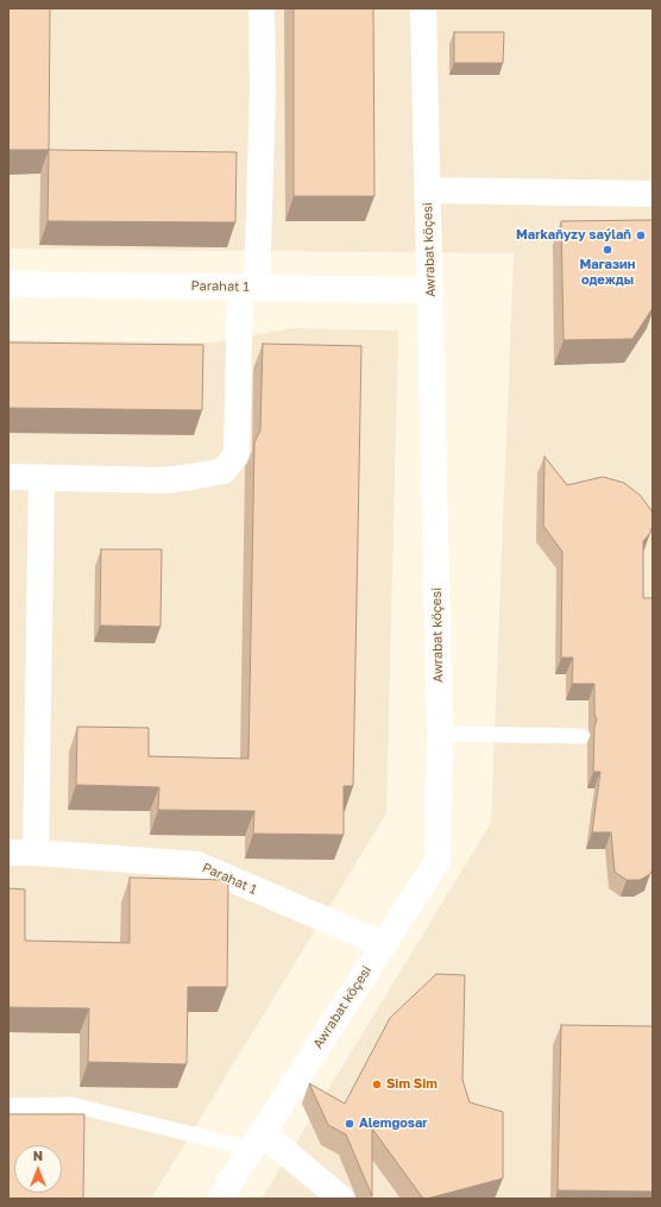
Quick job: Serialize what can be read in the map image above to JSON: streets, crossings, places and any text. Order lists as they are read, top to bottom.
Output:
{
  "streets": {
    "street": ["Awrabat köçesi", "Parahat 1"]
  },
  "crossings": [
    ["Awrabat köçesi", "Parahat 1"]
  ],
  "places": [
    "Markaňyzy saýlaň",
    "Магазин одежды",
    "Sim Sim",
    "Alemgosar"
  ],
  "north": "top"
}
